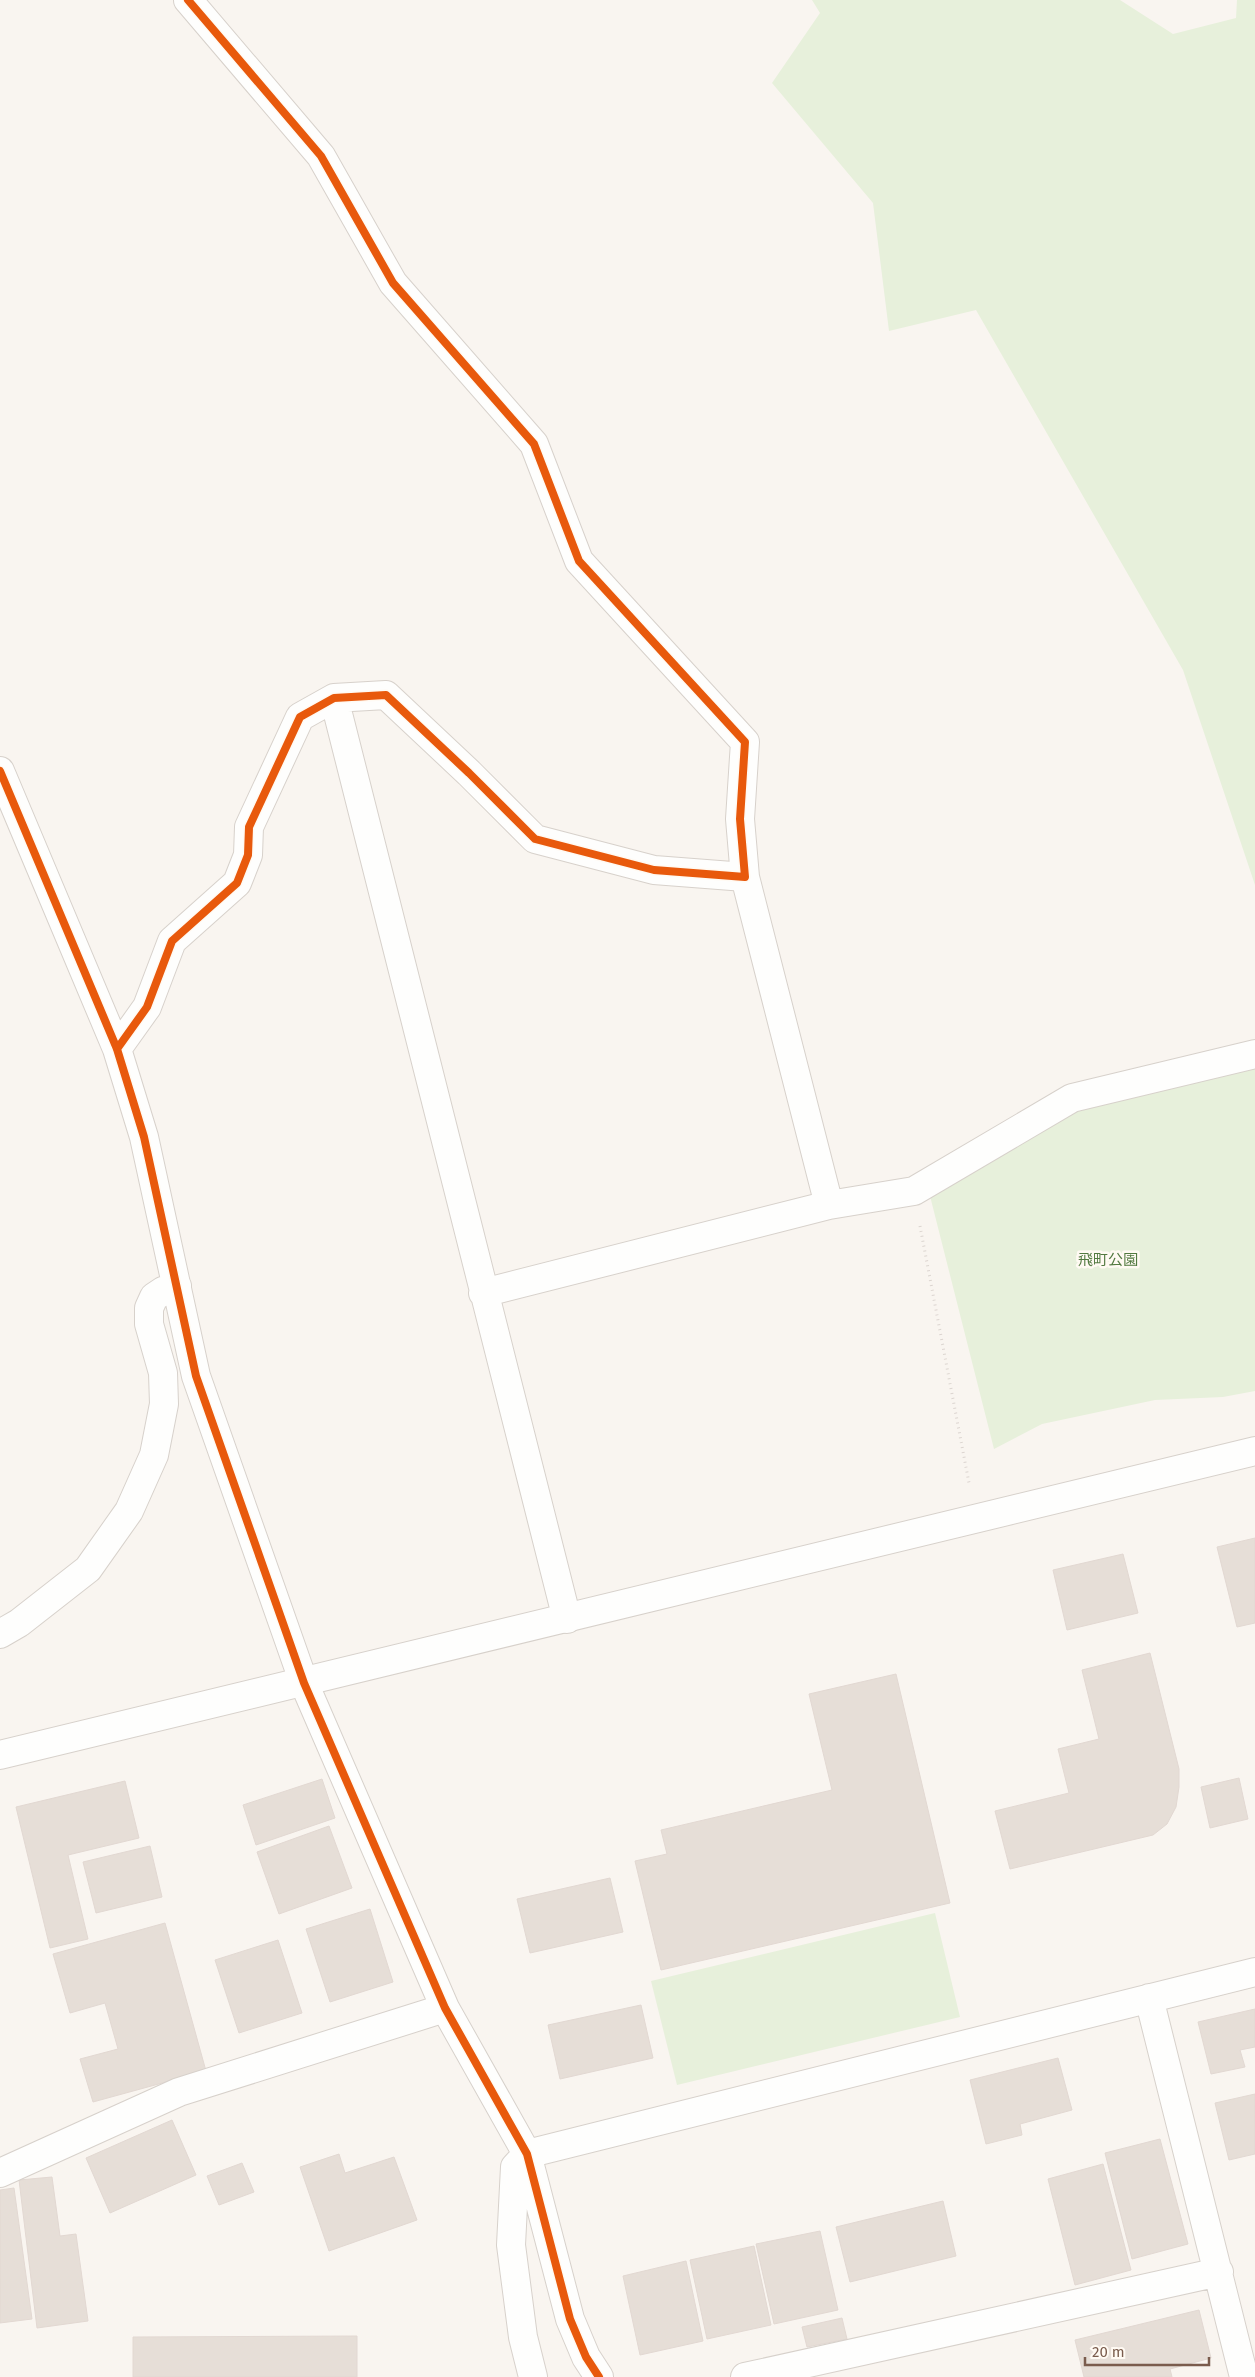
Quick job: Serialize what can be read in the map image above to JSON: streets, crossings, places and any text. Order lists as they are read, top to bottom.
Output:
{
  "parks": ["飛町公園"],
  "scale_bar": "20 m"
}
